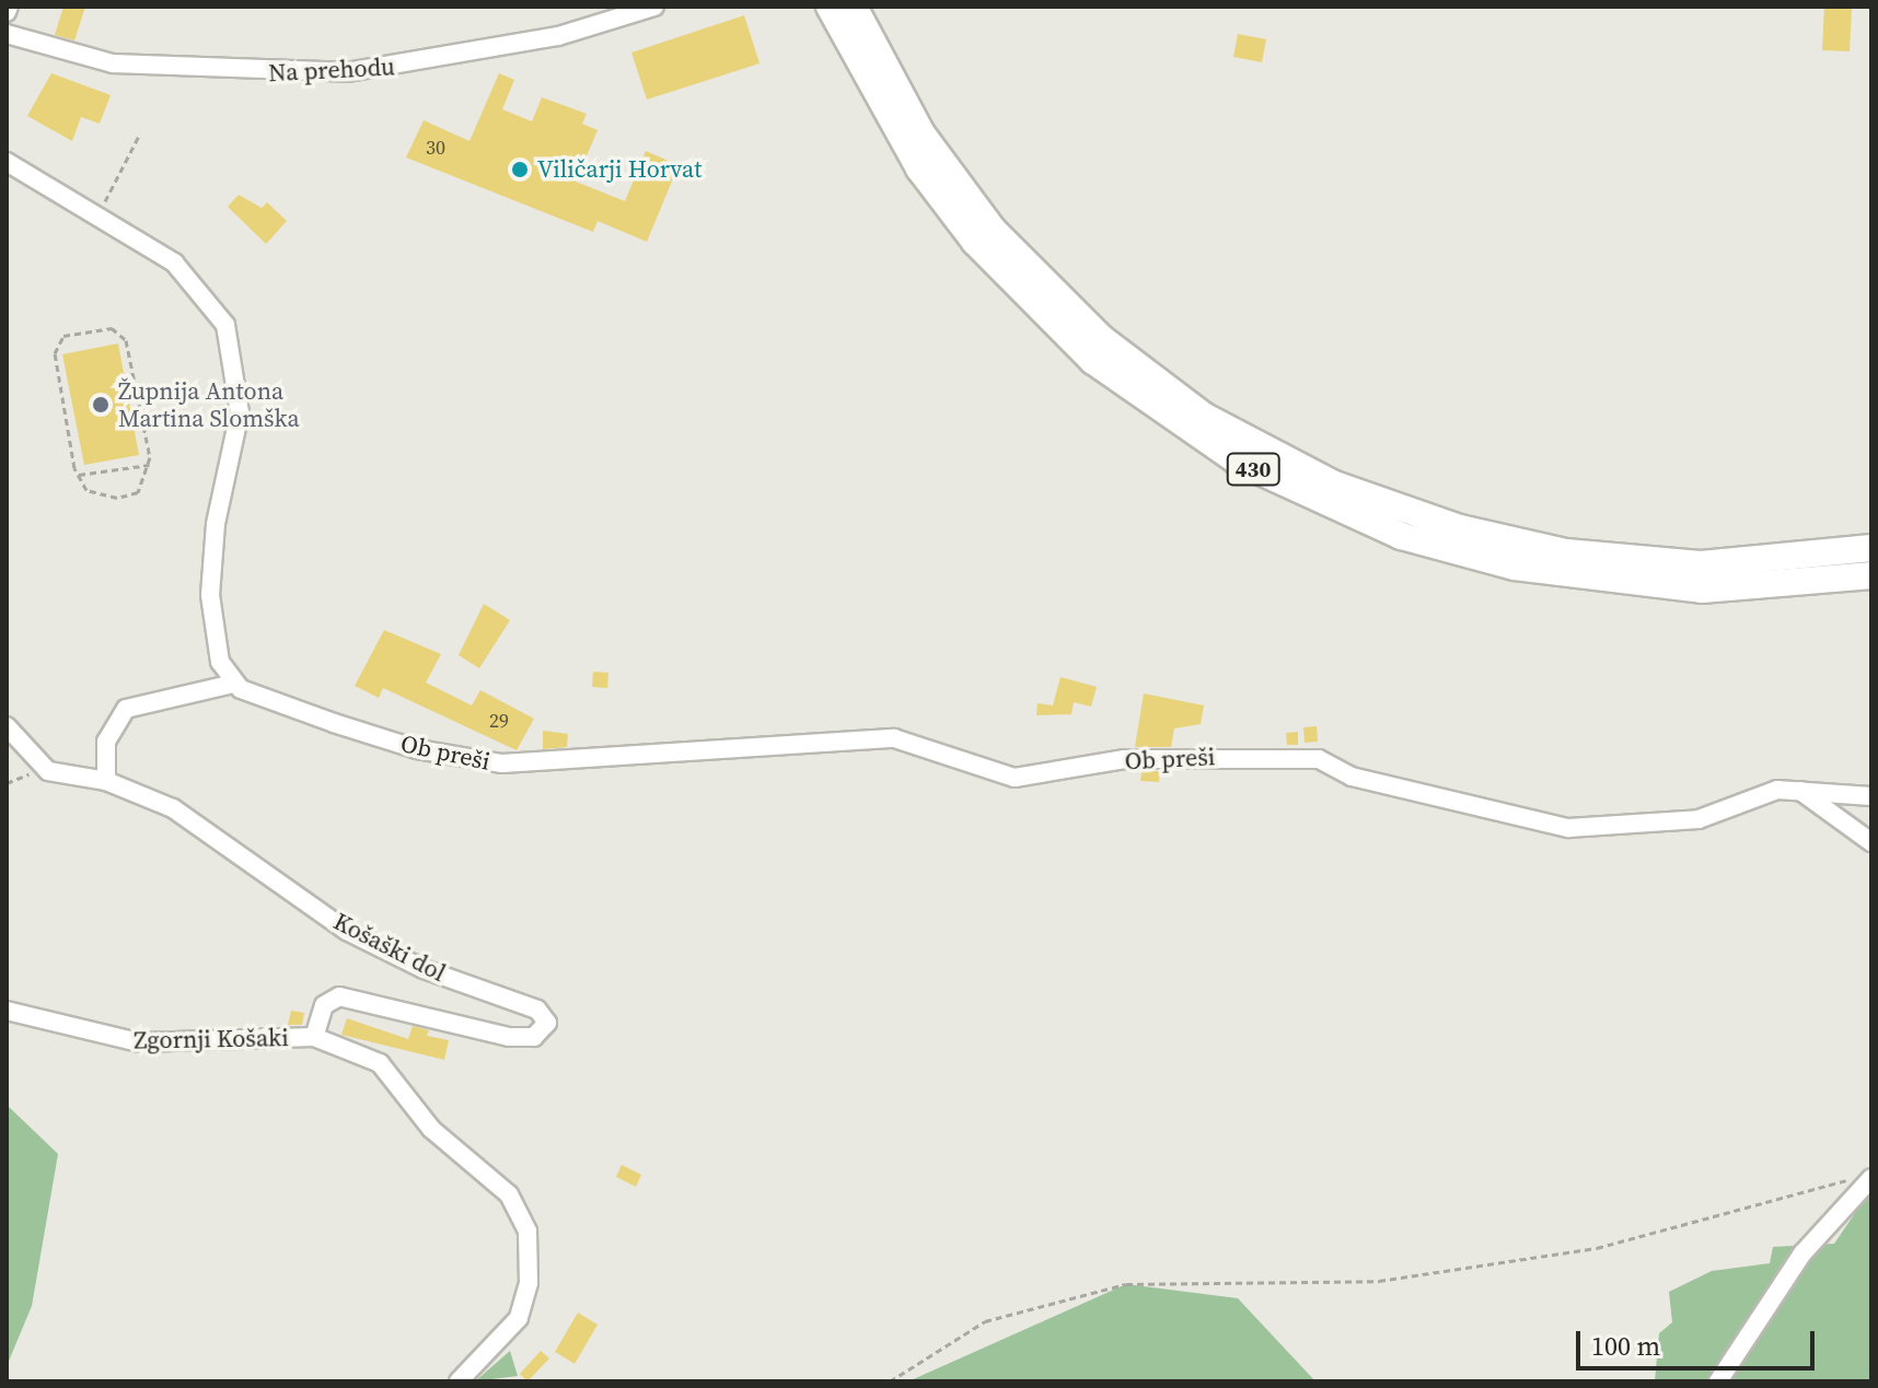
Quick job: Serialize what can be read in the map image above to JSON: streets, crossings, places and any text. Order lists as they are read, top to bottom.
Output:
{
  "streets": {
    "highway": ["430"],
    "street": [
      "Na prehodu",
      "Ob preši",
      "Košaški dol",
      "Zgornji Košaki"
    ]
  },
  "crossings": [
    ["Košaški dol", "Zgornji Košaki"]
  ],
  "places": ["Viličarji Horvat", "Župnija Antona Martina Slomška"],
  "house_numbers": ["30", "29"],
  "scale_bar": "100 m"
}
